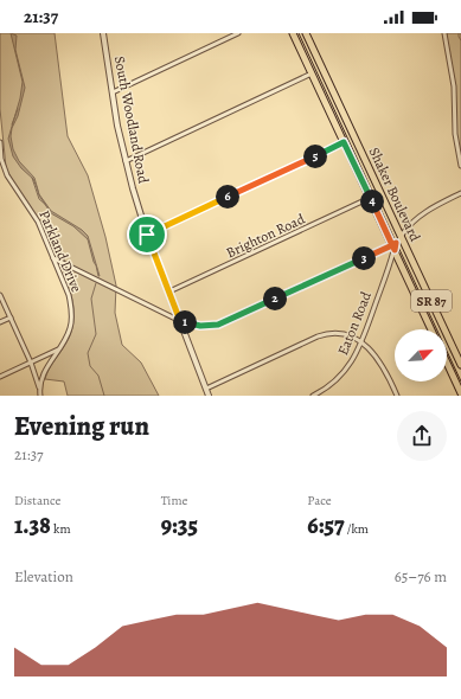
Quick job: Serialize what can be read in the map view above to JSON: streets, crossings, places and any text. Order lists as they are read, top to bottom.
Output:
{
  "streets": {
    "main road": ["Shaker Boulevard", "SR 87"],
    "street": [
      "South Woodland Road",
      "Brighton Road",
      "Parkland Drive",
      "Eaton Road"
    ]
  },
  "crossings": [
    ["South Woodland Road", "Brighton Road"],
    ["Shaker Boulevard", "Brighton Road"],
    ["Shaker Boulevard", "Eaton Road"]
  ],
  "north": "top right",
  "page": {
    "status": "21:37",
    "pins": [
      "5",
      "6",
      "4",
      "3",
      "2",
      "1"
    ],
    "heading": ["Evening run", "21:37"],
    "stats": [
      ["Distance", "1.38 km"],
      ["Time", "9:35"],
      ["Pace", "6:57 /km"]
    ],
    "chart": ["Elevation", "65–76 m"]
  }
}
